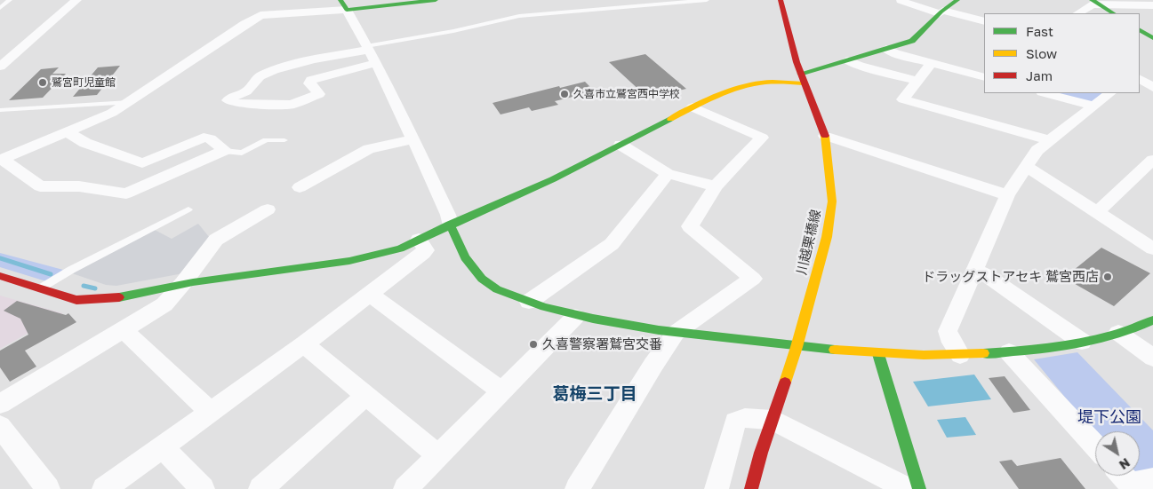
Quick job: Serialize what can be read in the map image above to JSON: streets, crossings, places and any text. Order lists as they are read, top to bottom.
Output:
{
  "streets": {
    "street": ["川越栗橋線"]
  },
  "districts": ["葛梅三丁目"],
  "parks": ["堤下公園"],
  "places": [
    "鷲宮町児童館",
    "久喜市立鷲宮西中学校",
    "ドラッグストアセキ 鷲宮西店",
    "久喜警察署鷲宮交番"
  ],
  "legend": ["Fast", "Slow", "Jam"],
  "north": "bottom right"
}
